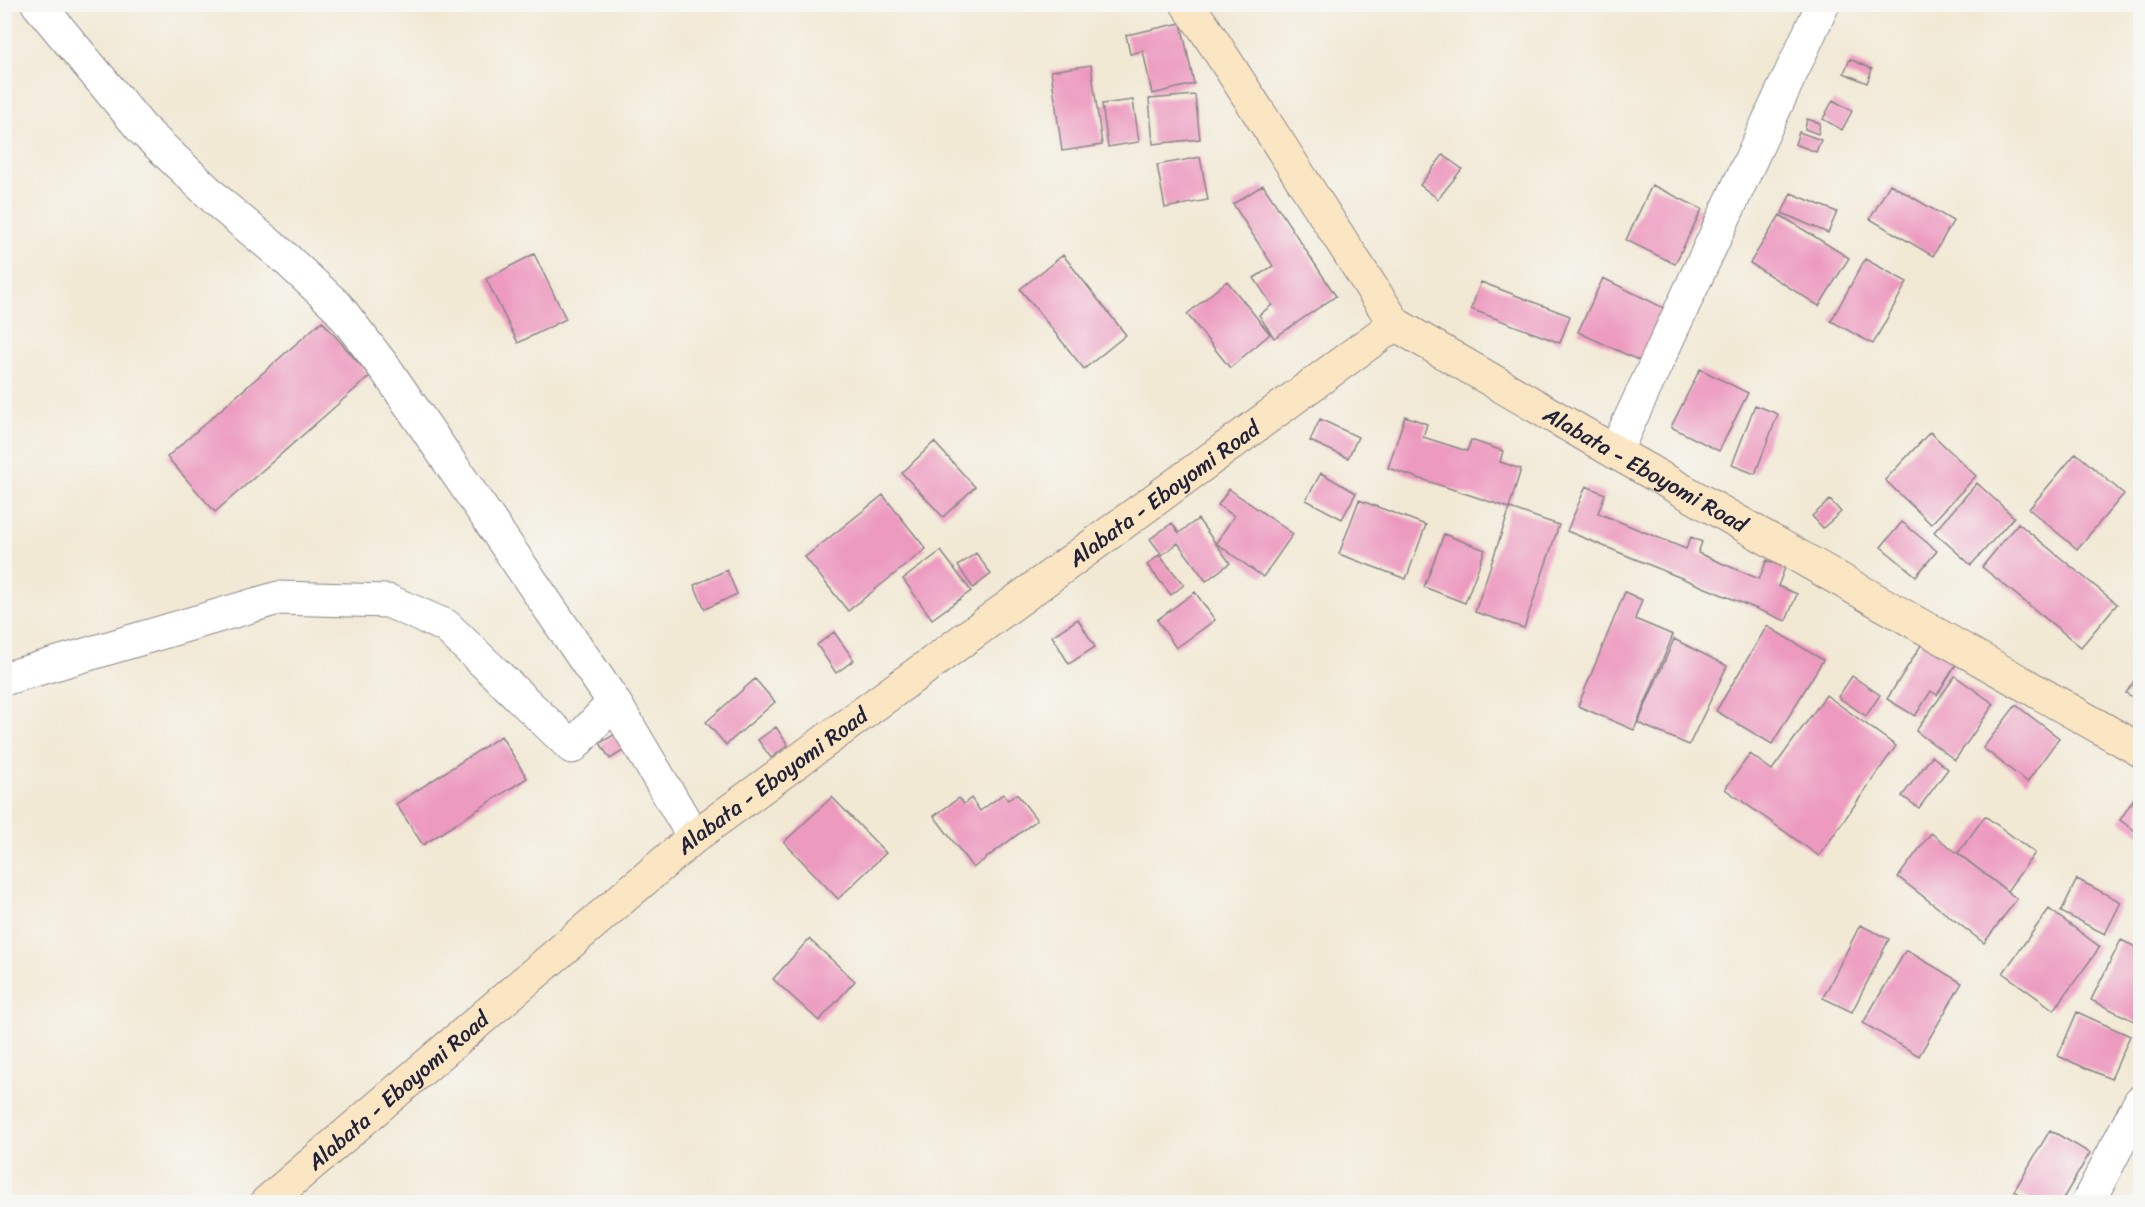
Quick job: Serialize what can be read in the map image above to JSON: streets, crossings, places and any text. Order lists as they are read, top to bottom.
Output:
{
  "streets": {
    "main road": ["Alabata - Eboyomi Road"]
  }
}
